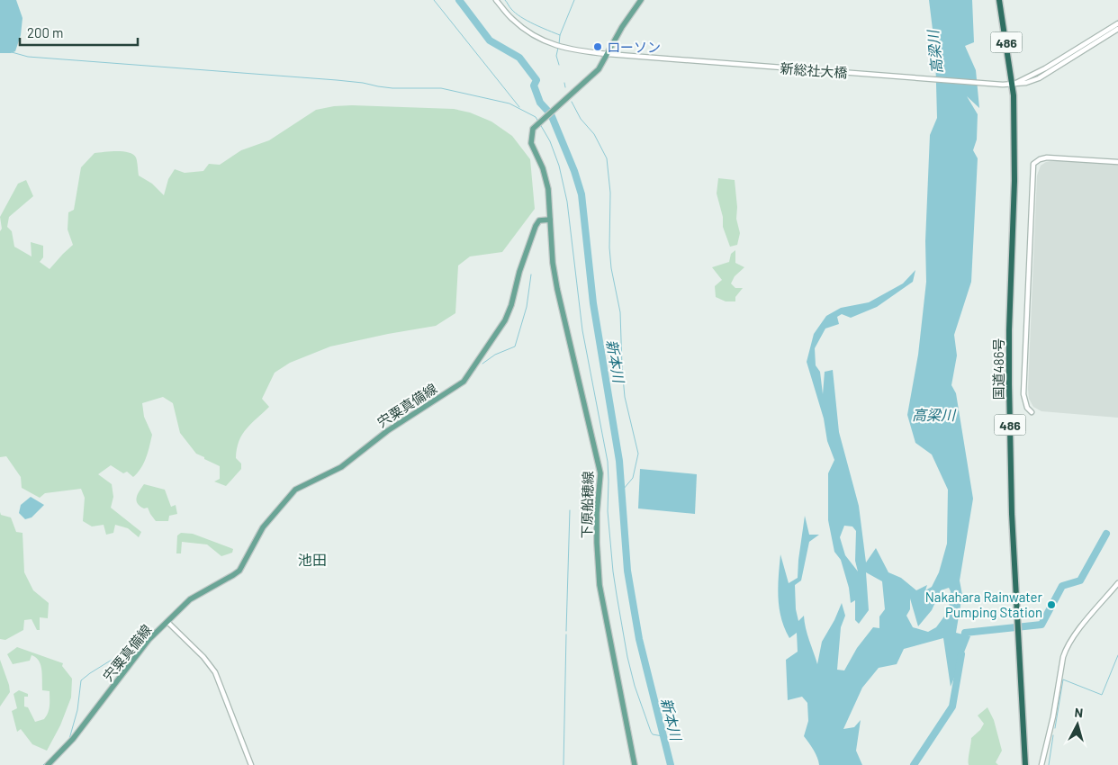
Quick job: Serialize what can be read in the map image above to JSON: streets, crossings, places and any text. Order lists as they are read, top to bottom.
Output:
{
  "streets": {
    "highway": ["486", "国道486号"],
    "main road": ["宍粟真備線", "下原船穂線"],
    "street": ["新総社大橋"]
  },
  "crossings": [
    ["新総社大橋", "国道486号"],
    ["宍粟真備線", "下原船穂線"]
  ],
  "districts": ["池田"],
  "water": ["高梁川", "新本川"],
  "places": ["ローソン", "Nakahara Rainwater Pumping Station"],
  "scale_bar": "200 m",
  "north": "top"
}
